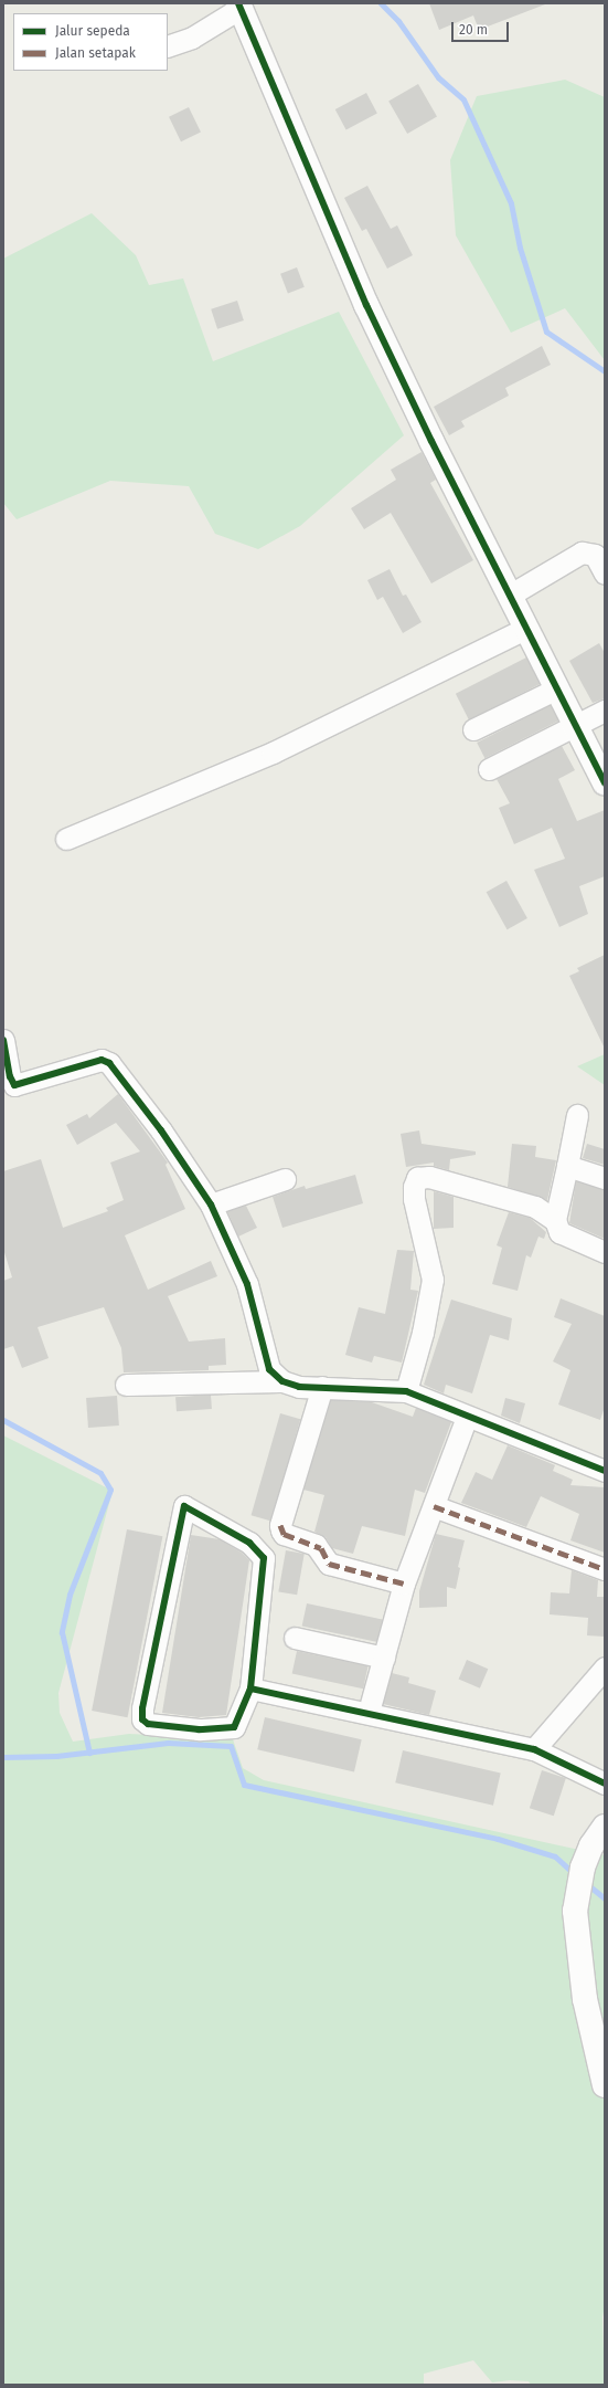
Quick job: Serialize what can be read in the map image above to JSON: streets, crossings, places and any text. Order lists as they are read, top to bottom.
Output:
{
  "legend": ["Jalur sepeda", "Jalan setapak"],
  "scale_bar": "20 m"
}
